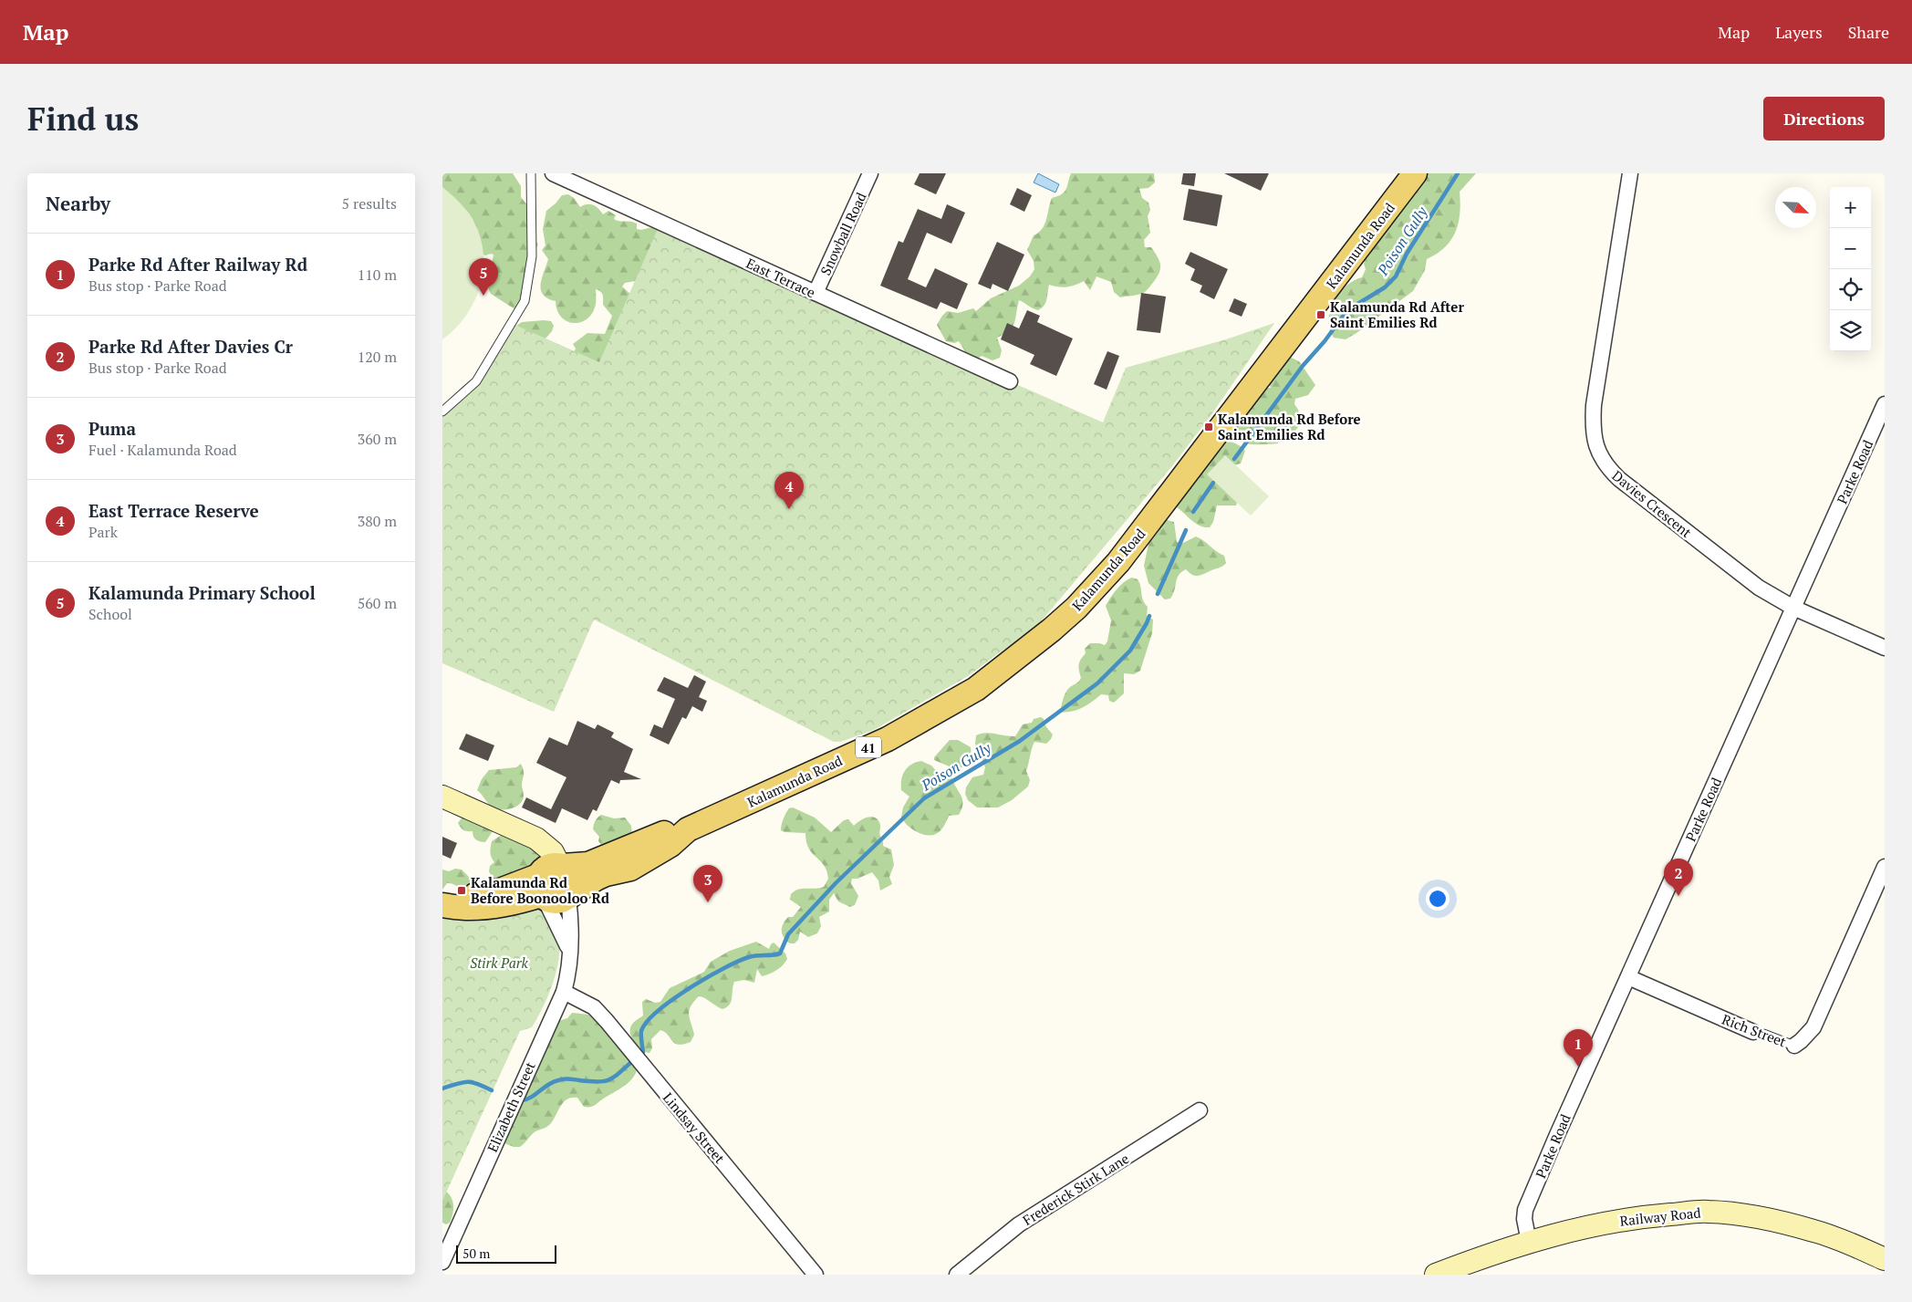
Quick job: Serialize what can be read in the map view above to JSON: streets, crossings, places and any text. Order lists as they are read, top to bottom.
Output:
{
  "streets": {
    "main road": ["Kalamunda Road", "41"],
    "street": [
      "Snowball Road",
      "East Terrace",
      "Parke Road",
      "Davies Crescent",
      "Rich Street",
      "Elizabeth Street",
      "Lindsay Street",
      "Frederick Stirk Lane",
      "Railway Road"
    ]
  },
  "crossings": [
    ["Snowball Road", "East Terrace"],
    ["Kalamunda Road", "41"],
    ["Kalamunda Road", "Elizabeth Street"],
    ["Parke Road", "Davies Crescent"],
    ["Parke Road", "Rich Street"],
    ["Parke Road", "Railway Road"],
    ["41", "Elizabeth Street"],
    ["Elizabeth Street", "Lindsay Street"]
  ],
  "water": ["Poison Gully"],
  "parks": ["Stirk Park"],
  "places": {
    "transit": ["Kalamunda Rd After Saint Emilies Rd", "Kalamunda Rd Before Saint Emilies Rd", "Kalamunda Rd Before Boonooloo Rd"]
  },
  "scale_bar": "50 m",
  "north": "bottom right",
  "page": {
    "header": "Map",
    "nav": ["Map", "Layers", "Share"],
    "buttons": "Directions",
    "title": "Find us",
    "heading": ["Nearby", "5 results"],
    "map_buttons": ["+", "−"],
    "list": [
      {
        "mark": "1",
        "name": "Parke Rd After Railway Rd",
        "note": "Bus stop · Parke Road",
        "value": "110 m"
      },
      {
        "mark": "2",
        "name": "Parke Rd After Davies Cr",
        "note": "Bus stop · Parke Road",
        "value": "120 m"
      },
      {
        "mark": "3",
        "name": "Puma",
        "note": "Fuel · Kalamunda Road",
        "value": "360 m"
      },
      {
        "mark": "4",
        "name": "East Terrace Reserve",
        "note": "Park",
        "value": "380 m"
      },
      {
        "mark": "5",
        "name": "Kalamunda Primary School",
        "note": "School",
        "value": "560 m"
      }
    ],
    "pins": [
      "5",
      "4",
      "2",
      "3",
      "1"
    ],
    "scale": "50 m"
  }
}
